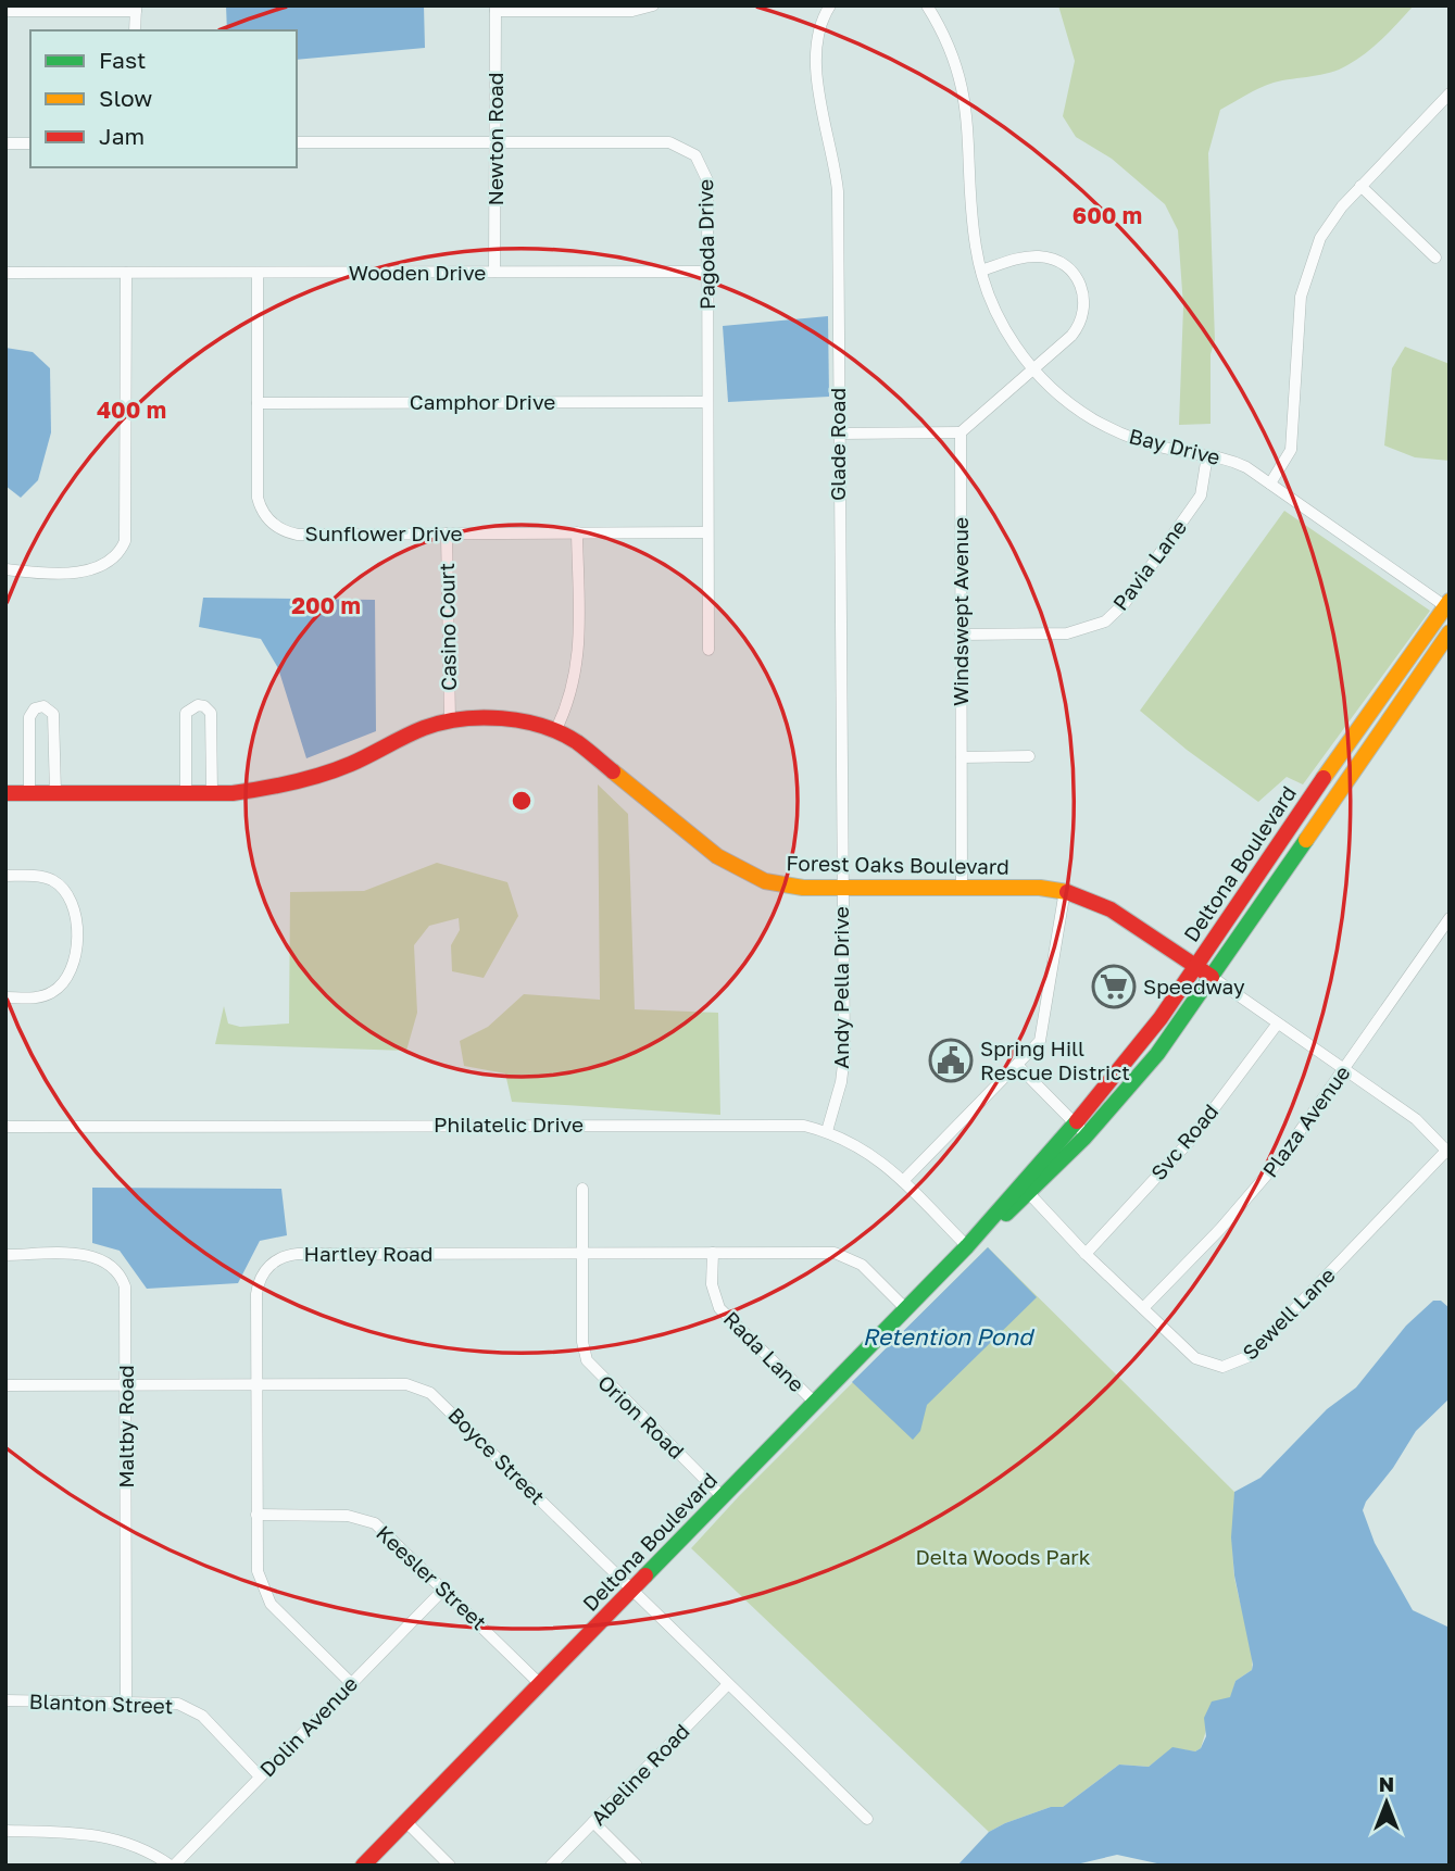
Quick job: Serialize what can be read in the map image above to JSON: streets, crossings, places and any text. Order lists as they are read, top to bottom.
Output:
{
  "streets": {
    "main road": ["Deltona Boulevard", "Forest Oaks Boulevard"],
    "street": [
      "Newton Road",
      "Pagoda Drive",
      "Wooden Drive",
      "Camphor Drive",
      "Glade Road",
      "Bay Drive",
      "Sunflower Drive",
      "Pavia Lane",
      "Windswept Avenue",
      "Casino Court",
      "Andy Pella Drive",
      "Plaza Avenue",
      "Philatelic Drive",
      "Svc Road",
      "Hartley Road",
      "Sewell Lane",
      "Rada Lane",
      "Orion Road",
      "Maltby Road",
      "Boyce Street",
      "Keesler Street",
      "Blanton Street",
      "Dolin Avenue",
      "Abeline Road"
    ]
  },
  "crossings": [
    ["Newton Road", "Pagoda Drive"],
    ["Newton Road", "Wooden Drive"],
    ["Pagoda Drive", "Wooden Drive"],
    ["Pagoda Drive", "Camphor Drive"],
    ["Pagoda Drive", "Sunflower Drive"],
    ["Wooden Drive", "Sunflower Drive"],
    ["Camphor Drive", "Sunflower Drive"],
    ["Glade Road", "Forest Oaks Boulevard"],
    ["Glade Road", "Andy Pella Drive"],
    ["Bay Drive", "Pavia Lane"],
    ["Bay Drive", "Deltona Boulevard"],
    ["Sunflower Drive", "Casino Court"],
    ["Pavia Lane", "Windswept Avenue"],
    ["Windswept Avenue", "Forest Oaks Boulevard"],
    ["Casino Court", "Forest Oaks Boulevard"],
    ["Deltona Boulevard", "Forest Oaks Boulevard"],
    ["Deltona Boulevard", "Philatelic Drive"],
    ["Deltona Boulevard", "Hartley Road"],
    ["Deltona Boulevard", "Sewell Lane"],
    ["Deltona Boulevard", "Rada Lane"],
    ["Deltona Boulevard", "Orion Road"],
    ["Deltona Boulevard", "Boyce Street"],
    ["Deltona Boulevard", "Keesler Street"],
    ["Forest Oaks Boulevard", "Andy Pella Drive"],
    ["Andy Pella Drive", "Philatelic Drive"],
    ["Plaza Avenue", "Sewell Lane"],
    ["Svc Road", "Sewell Lane"],
    ["Hartley Road", "Rada Lane"],
    ["Hartley Road", "Orion Road"],
    ["Hartley Road", "Boyce Street"],
    ["Hartley Road", "Keesler Street"],
    ["Hartley Road", "Dolin Avenue"],
    ["Maltby Road", "Boyce Street"],
    ["Maltby Road", "Blanton Street"],
    ["Boyce Street", "Abeline Road"],
    ["Keesler Street", "Dolin Avenue"],
    ["Blanton Street", "Dolin Avenue"]
  ],
  "water": ["Retention Pond"],
  "parks": ["Delta Woods Park"],
  "places": {
    "supermarket": ["Speedway"],
    "public building": ["Spring Hill Rescue District"]
  },
  "legend": ["Fast", "Slow", "Jam"],
  "north": "top",
  "rings": ["600 m", "400 m", "200 m"]
}
